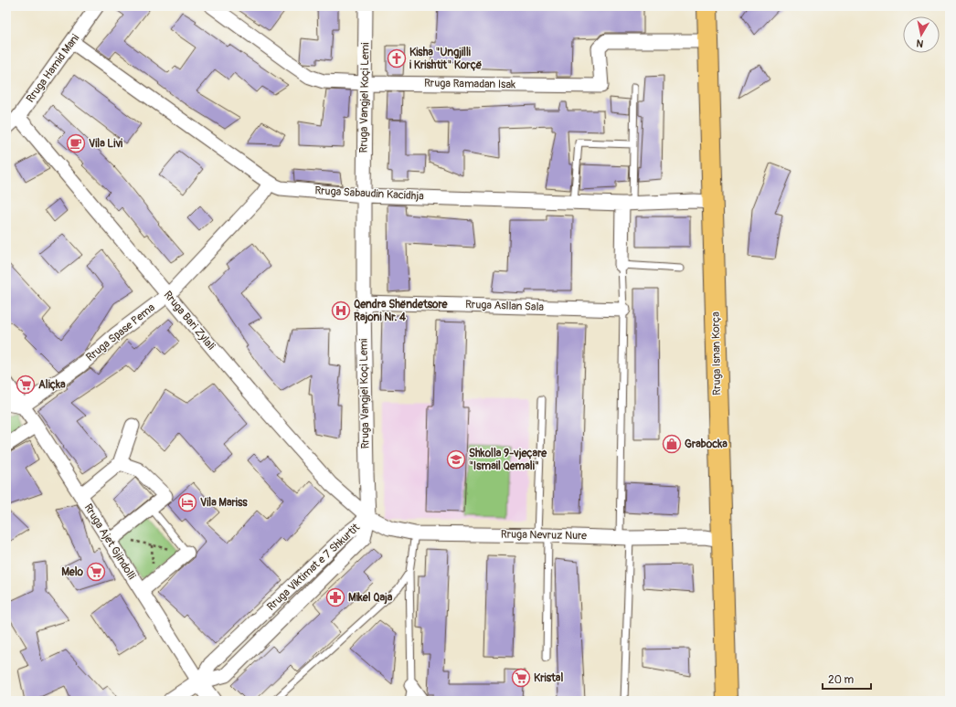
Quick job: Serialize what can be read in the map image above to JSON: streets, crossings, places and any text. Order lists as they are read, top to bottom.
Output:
{
  "streets": {
    "main road": ["Rruga Isnan Korça"],
    "street": [
      "Rruga Hamid Mani",
      "Rruga Ramadan Isak",
      "Rruga Vangjel Koçi Lemi",
      "Rruga Sabaudin Kacidhja",
      "Rruga Asllan Sala",
      "Rruga Bari Zylali",
      "Rruga Spase Pema",
      "Rruga Nevruz Nure",
      "Rruga Ajet Gjindolli",
      "Rruga Viktimat e 7 Shkurtit"
    ]
  },
  "crossings": [
    ["Rruga Hamid Mani", "Rruga Sabaudin Kacidhja"],
    ["Rruga Hamid Mani", "Rruga Bari Zylali"],
    ["Rruga Ramadan Isak", "Rruga Vangjel Koçi Lemi"],
    ["Rruga Ramadan Isak", "Rruga Isnan Korça"],
    ["Rruga Vangjel Koçi Lemi", "Rruga Sabaudin Kacidhja"],
    ["Rruga Vangjel Koçi Lemi", "Rruga Asllan Sala"],
    ["Rruga Vangjel Koçi Lemi", "Rruga Bari Zylali"],
    ["Rruga Vangjel Koçi Lemi", "Rruga Nevruz Nure"],
    ["Rruga Vangjel Koçi Lemi", "Rruga Viktimat e 7 Shkurtit"],
    ["Rruga Sabaudin Kacidhja", "Rruga Spase Pema"],
    ["Rruga Sabaudin Kacidhja", "Rruga Isnan Korça"],
    ["Rruga Bari Zylali", "Rruga Spase Pema"],
    ["Rruga Bari Zylali", "Rruga Nevruz Nure"],
    ["Rruga Bari Zylali", "Rruga Viktimat e 7 Shkurtit"],
    ["Rruga Spase Pema", "Rruga Ajet Gjindolli"],
    ["Rruga Isnan Korça", "Rruga Nevruz Nure"],
    ["Rruga Nevruz Nure", "Rruga Viktimat e 7 Shkurtit"],
    ["Rruga Ajet Gjindolli", "Rruga Viktimat e 7 Shkurtit"]
  ],
  "places": {
    "church": ["Kisha \"Ungjilli i Krishtit\" Korçë"],
    "cafe": ["Vila Livi"],
    "hospital": ["Qendra Shëndetsore Rajoni Nr. 4"],
    "supermarket": ["Aliçka", "Melo", "Kristal"],
    "shop": ["Grabocka"],
    "school or university": ["Shkolla 9-vjeçare \"Ismail Qemali\""],
    "hotel": ["Vila Mariss"],
    "pharmacy": ["Mikel Qaja"]
  },
  "scale_bar": "20 m",
  "north": "bottom"
}
